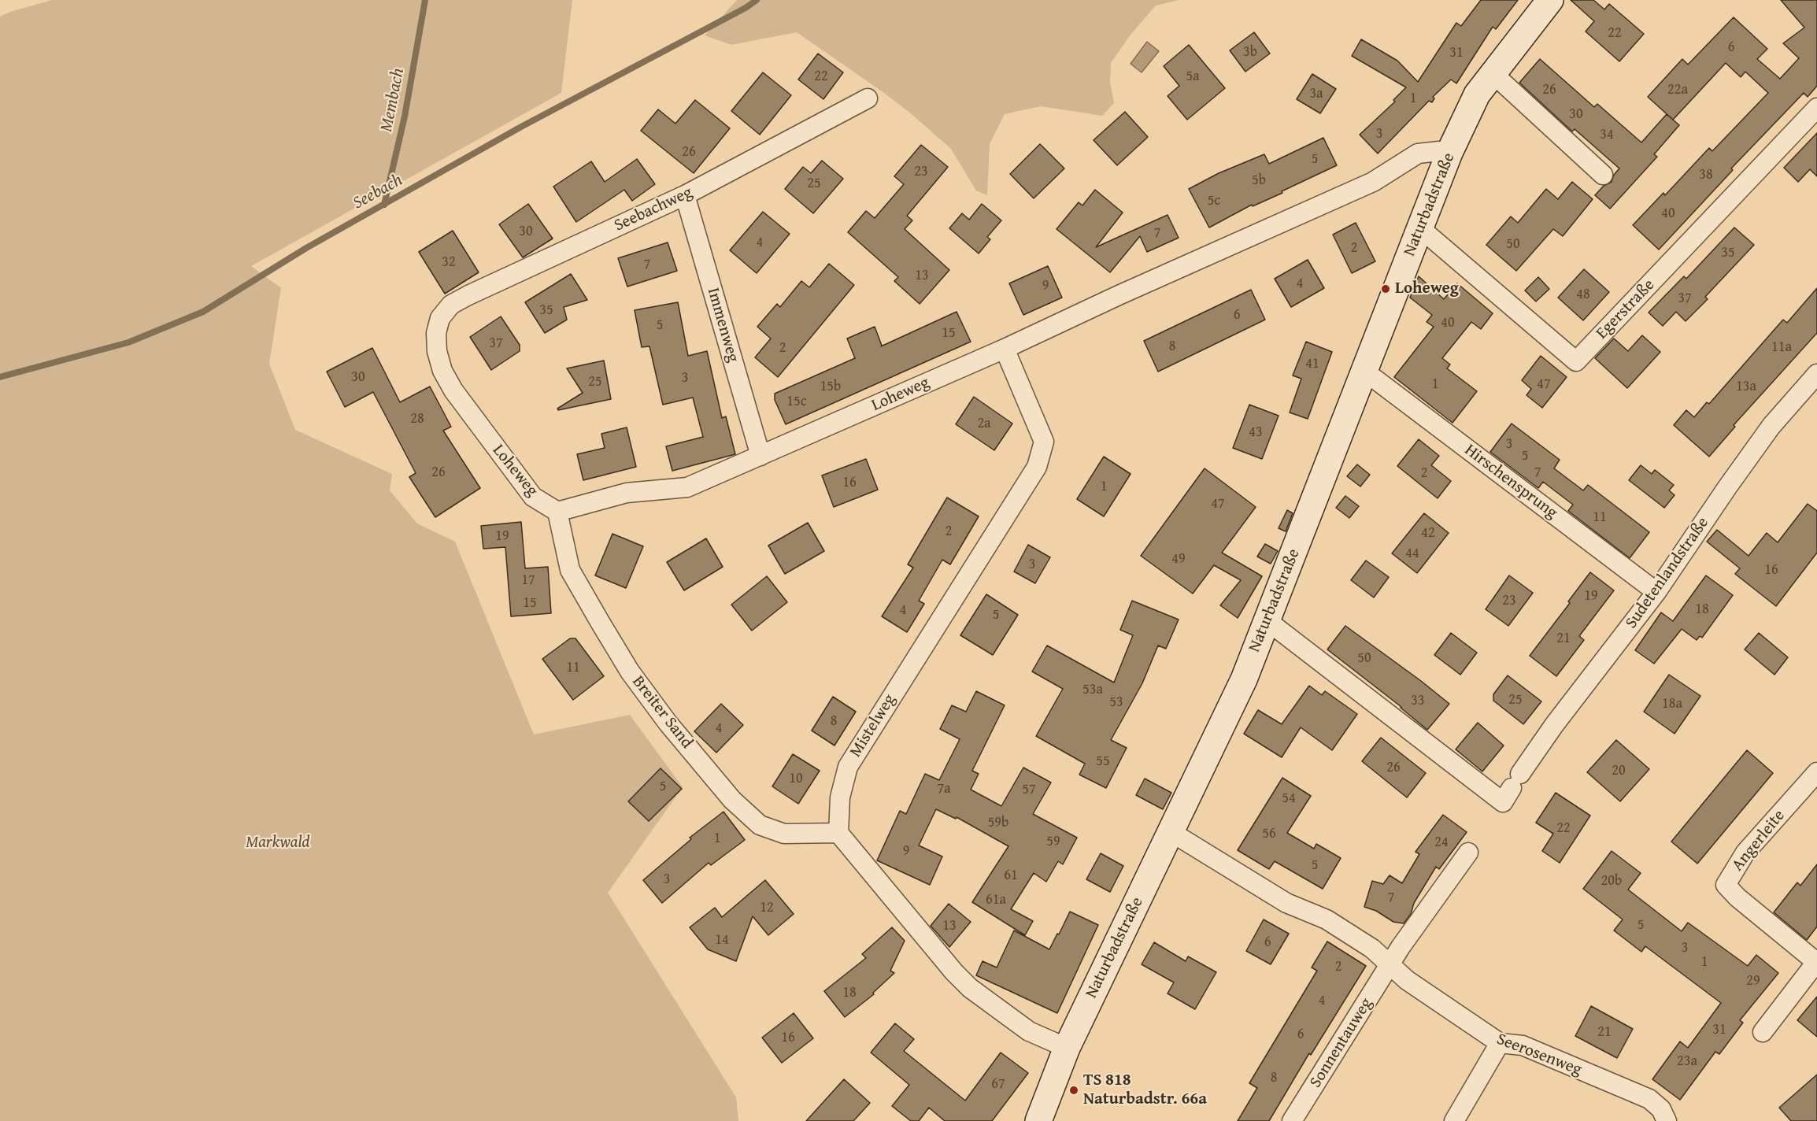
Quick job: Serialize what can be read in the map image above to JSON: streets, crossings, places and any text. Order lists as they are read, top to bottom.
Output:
{
  "streets": {
    "street": [
      "Naturbadstraße",
      "Seebachweg",
      "Egerstraße",
      "Immenweg",
      "Loheweg",
      "Hirschensprung",
      "Sudetenlandstraße",
      "Breiter Sand",
      "Mistelweg",
      "Angerleite",
      "Sonnentauweg",
      "Seerosenweg"
    ]
  },
  "crossings": [
    ["Naturbadstraße", "Egerstraße"],
    ["Naturbadstraße", "Loheweg"],
    ["Naturbadstraße", "Hirschensprung"],
    ["Naturbadstraße", "Sudetenlandstraße"],
    ["Naturbadstraße", "Seerosenweg"],
    ["Seebachweg", "Immenweg"],
    ["Seebachweg", "Loheweg"],
    ["Immenweg", "Loheweg"],
    ["Loheweg", "Breiter Sand"],
    ["Loheweg", "Mistelweg"],
    ["Hirschensprung", "Sudetenlandstraße"],
    ["Breiter Sand", "Mistelweg"],
    ["Sonnentauweg", "Seerosenweg"]
  ],
  "water": ["Membach", "Seebach"],
  "parks": ["Markwald"],
  "places": ["Loheweg", "TS 818 Naturbadstr. 66a"],
  "house_numbers": [
    "22",
    "6",
    "3b",
    "31",
    "22",
    "5a",
    "26",
    "22a",
    "3a",
    "1",
    "30",
    "3",
    "34",
    "26",
    "5",
    "23",
    "38",
    "5b",
    "25",
    "5c",
    "40",
    "30",
    "7",
    "4",
    "50",
    "2",
    "35",
    "32",
    "7",
    "13",
    "4",
    "9",
    "48",
    "37",
    "35",
    "6",
    "40",
    "5",
    "15",
    "37",
    "8",
    "11a",
    "2",
    "41",
    "30",
    "3",
    "25",
    "1",
    "47",
    "15b",
    "13a",
    "15c",
    "28",
    "2a",
    "43",
    "3",
    "5",
    "26",
    "7",
    "2",
    "16",
    "1",
    "47",
    "11",
    "2",
    "42",
    "19",
    "44",
    "49",
    "3",
    "16",
    "17",
    "19",
    "23",
    "15",
    "18",
    "4",
    "5",
    "21",
    "50",
    "11",
    "53a",
    "25",
    "33",
    "53",
    "18a",
    "8",
    "4",
    "55",
    "26",
    "20",
    "10",
    "5",
    "7a",
    "57",
    "54",
    "59b",
    "22",
    "56",
    "1",
    "59",
    "24",
    "9",
    "5",
    "61",
    "3",
    "20b",
    "7",
    "61a",
    "12",
    "5",
    "13",
    "14",
    "6",
    "3",
    "1",
    "2",
    "29",
    "18",
    "4",
    "31",
    "21",
    "6",
    "16",
    "23a",
    "8",
    "67"
  ]
}
